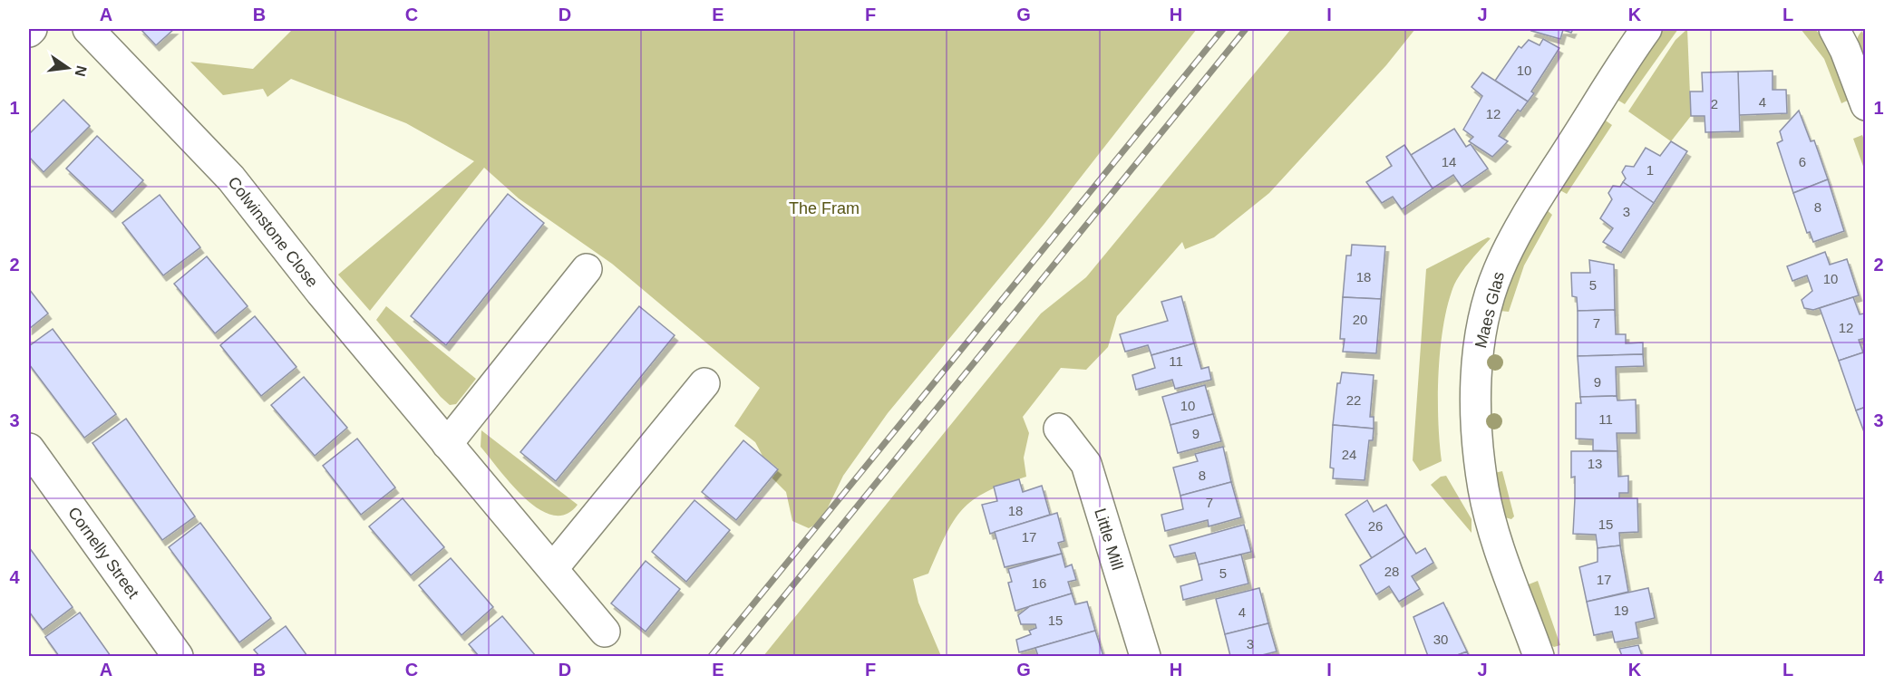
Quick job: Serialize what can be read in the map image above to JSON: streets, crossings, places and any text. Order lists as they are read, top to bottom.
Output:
{
  "streets": {
    "street": [
      "Colwinstone Close",
      "Maes Glas",
      "Little Mill",
      "Cornelly Street"
    ]
  },
  "parks": ["The Fram"],
  "house_numbers": [
    "10",
    "4",
    "2",
    "12",
    "14",
    "6",
    "1",
    "8",
    "3",
    "18",
    "10",
    "5",
    "20",
    "7",
    "12",
    "11",
    "9",
    "22",
    "10",
    "11",
    "9",
    "24",
    "13",
    "8",
    "7",
    "18",
    "15",
    "26",
    "17",
    "28",
    "5",
    "17",
    "16",
    "19",
    "4",
    "15",
    "30",
    "3"
  ],
  "north": "right",
  "grid": {
    "columns": [
      "A",
      "B",
      "C",
      "D",
      "E",
      "F",
      "G",
      "H",
      "I",
      "J",
      "K",
      "L"
    ],
    "rows": [
      "1",
      "2",
      "3",
      "4"
    ]
  }
}
